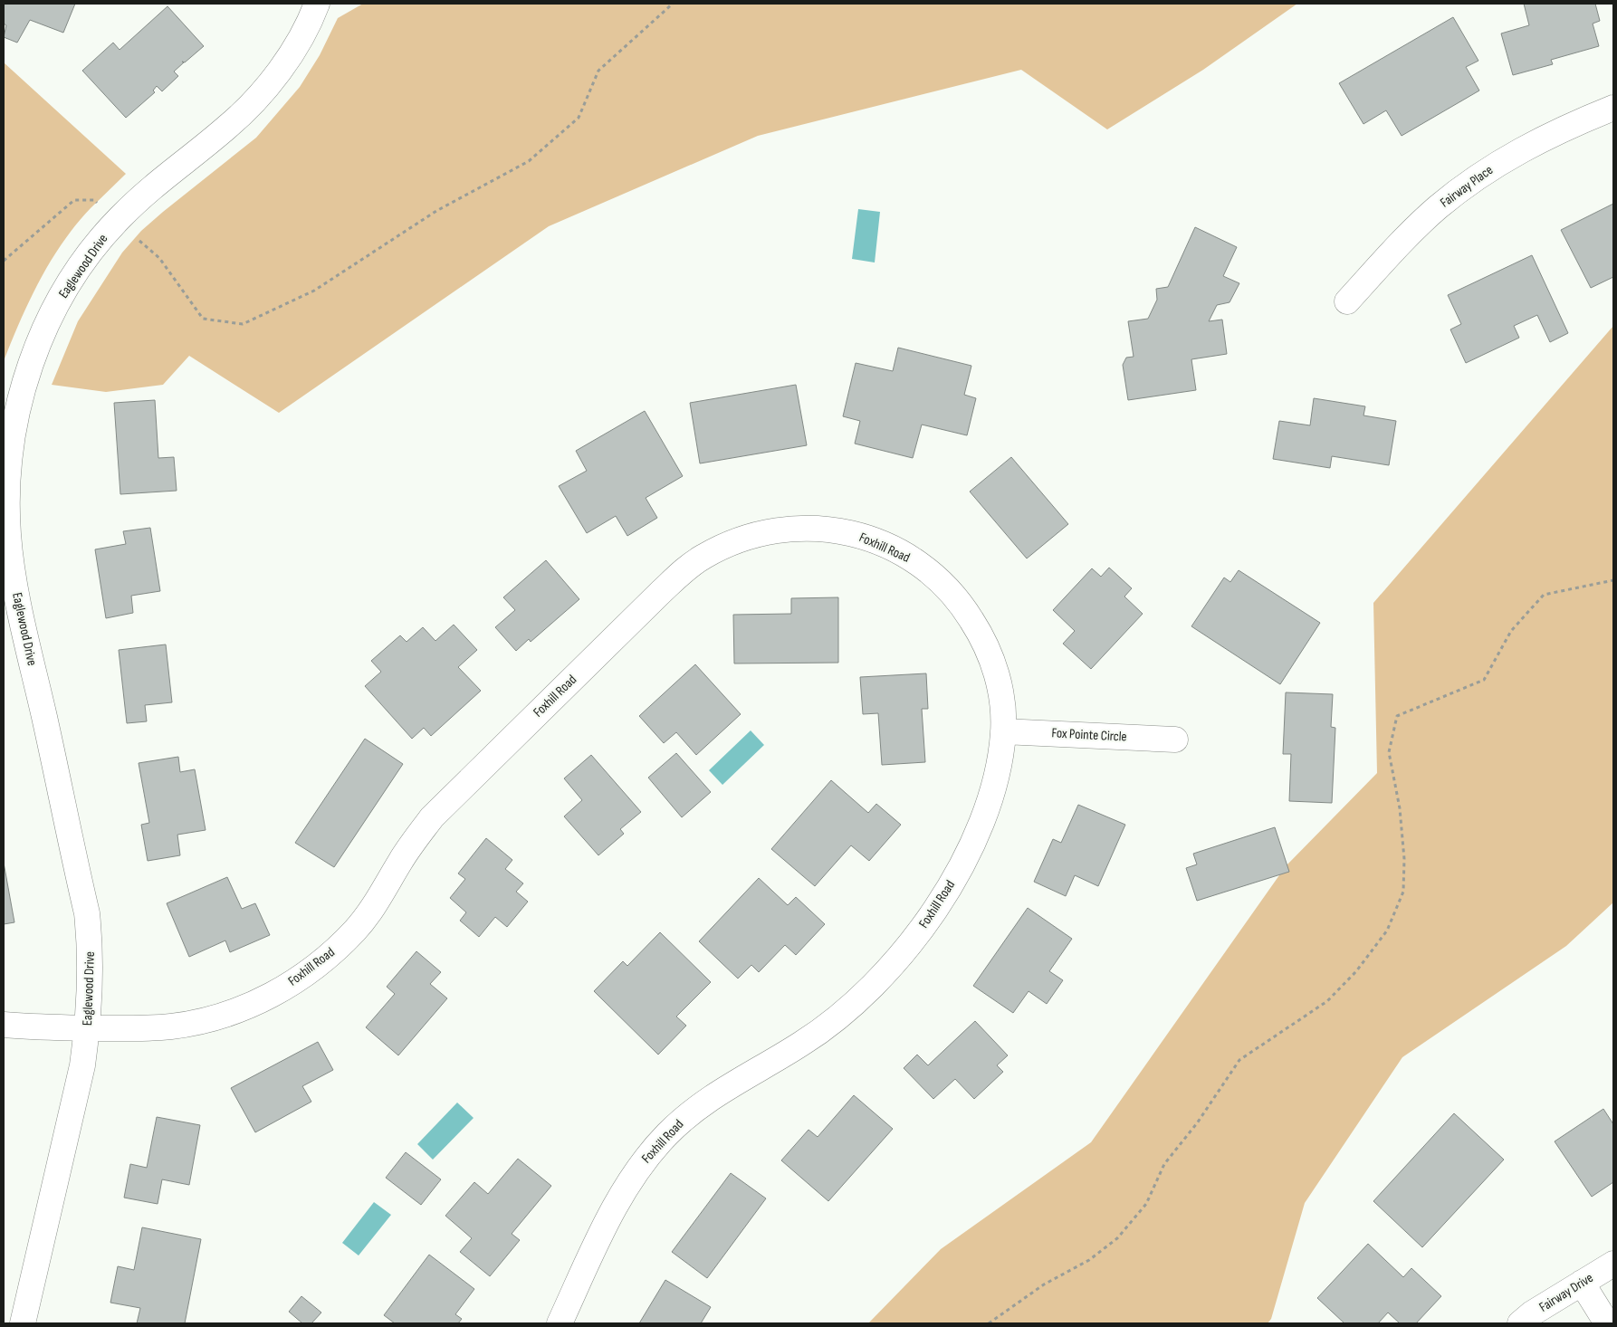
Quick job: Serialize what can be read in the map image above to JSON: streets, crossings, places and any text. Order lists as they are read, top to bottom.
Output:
{
  "streets": {
    "street": [
      "Fairway Place",
      "Eaglewood Drive",
      "Foxhill Road",
      "Fox Pointe Circle",
      "Fairway Drive"
    ]
  },
  "crossings": [
    ["Eaglewood Drive", "Foxhill Road"],
    ["Foxhill Road", "Fox Pointe Circle"]
  ]
}
